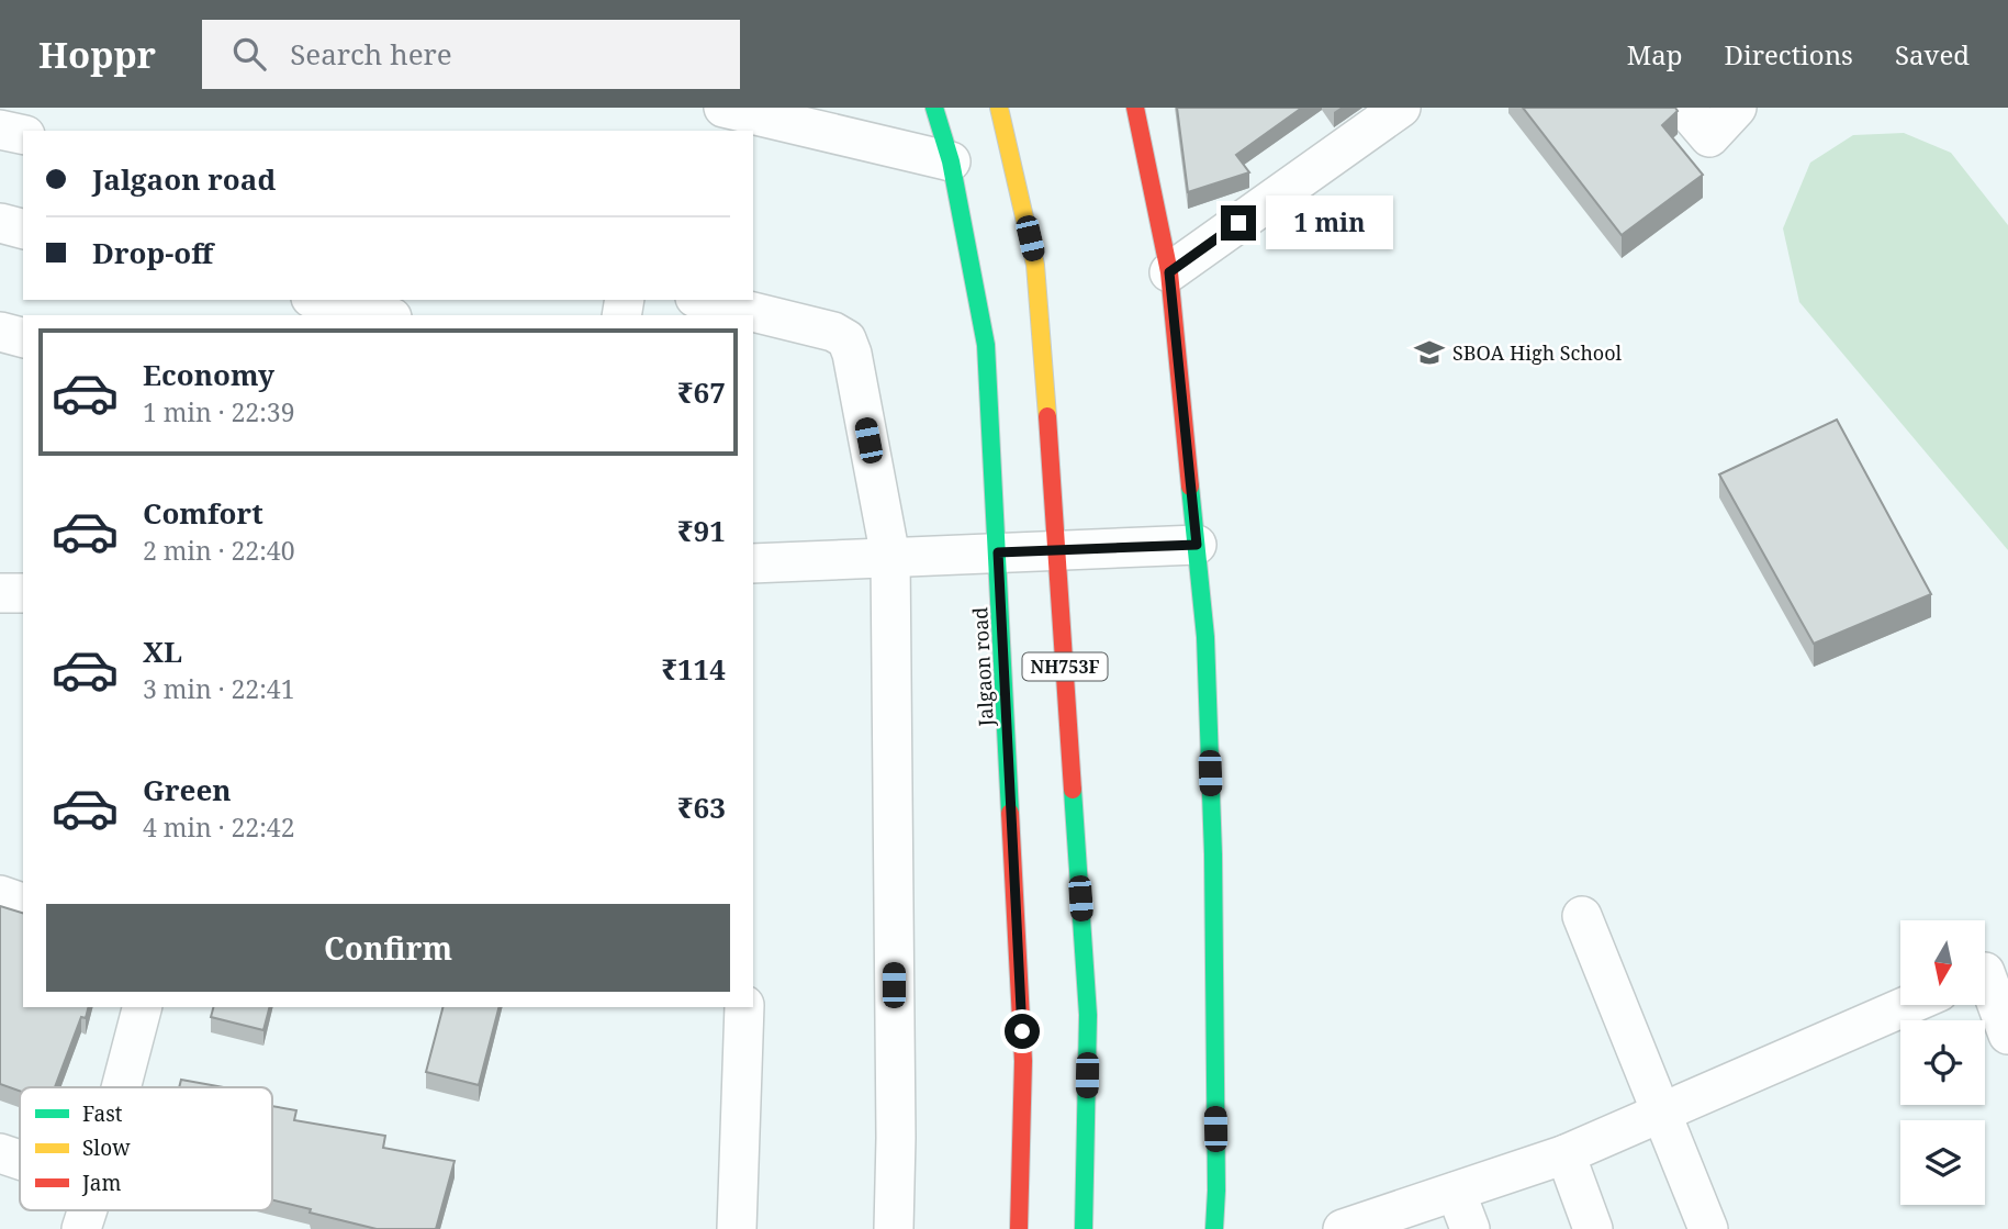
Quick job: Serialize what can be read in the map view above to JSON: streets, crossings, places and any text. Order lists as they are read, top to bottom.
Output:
{
  "streets": {
    "main road": ["Jalgaon road", "NH753F"]
  },
  "places": {
    "school or university": ["SBOA High School"]
  },
  "legend": ["Fast", "Slow", "Jam"],
  "north": "bottom",
  "page": {
    "header": "Hoppr",
    "search": "Search here",
    "nav": ["Map", "Directions", "Saved"],
    "banner": ["Jalgaon road", "Drop-off"],
    "bubble": "1 min",
    "list": [
      {
        "name": "Economy",
        "note": "1 min · 22:39",
        "value": "₹67"
      },
      {
        "name": "Comfort",
        "note": "2 min · 22:40",
        "value": "₹91"
      },
      {
        "name": "XL",
        "note": "3 min · 22:41",
        "value": "₹114"
      },
      {
        "name": "Green",
        "note": "4 min · 22:42",
        "value": "₹63"
      }
    ],
    "buttons": "Confirm"
  }
}
